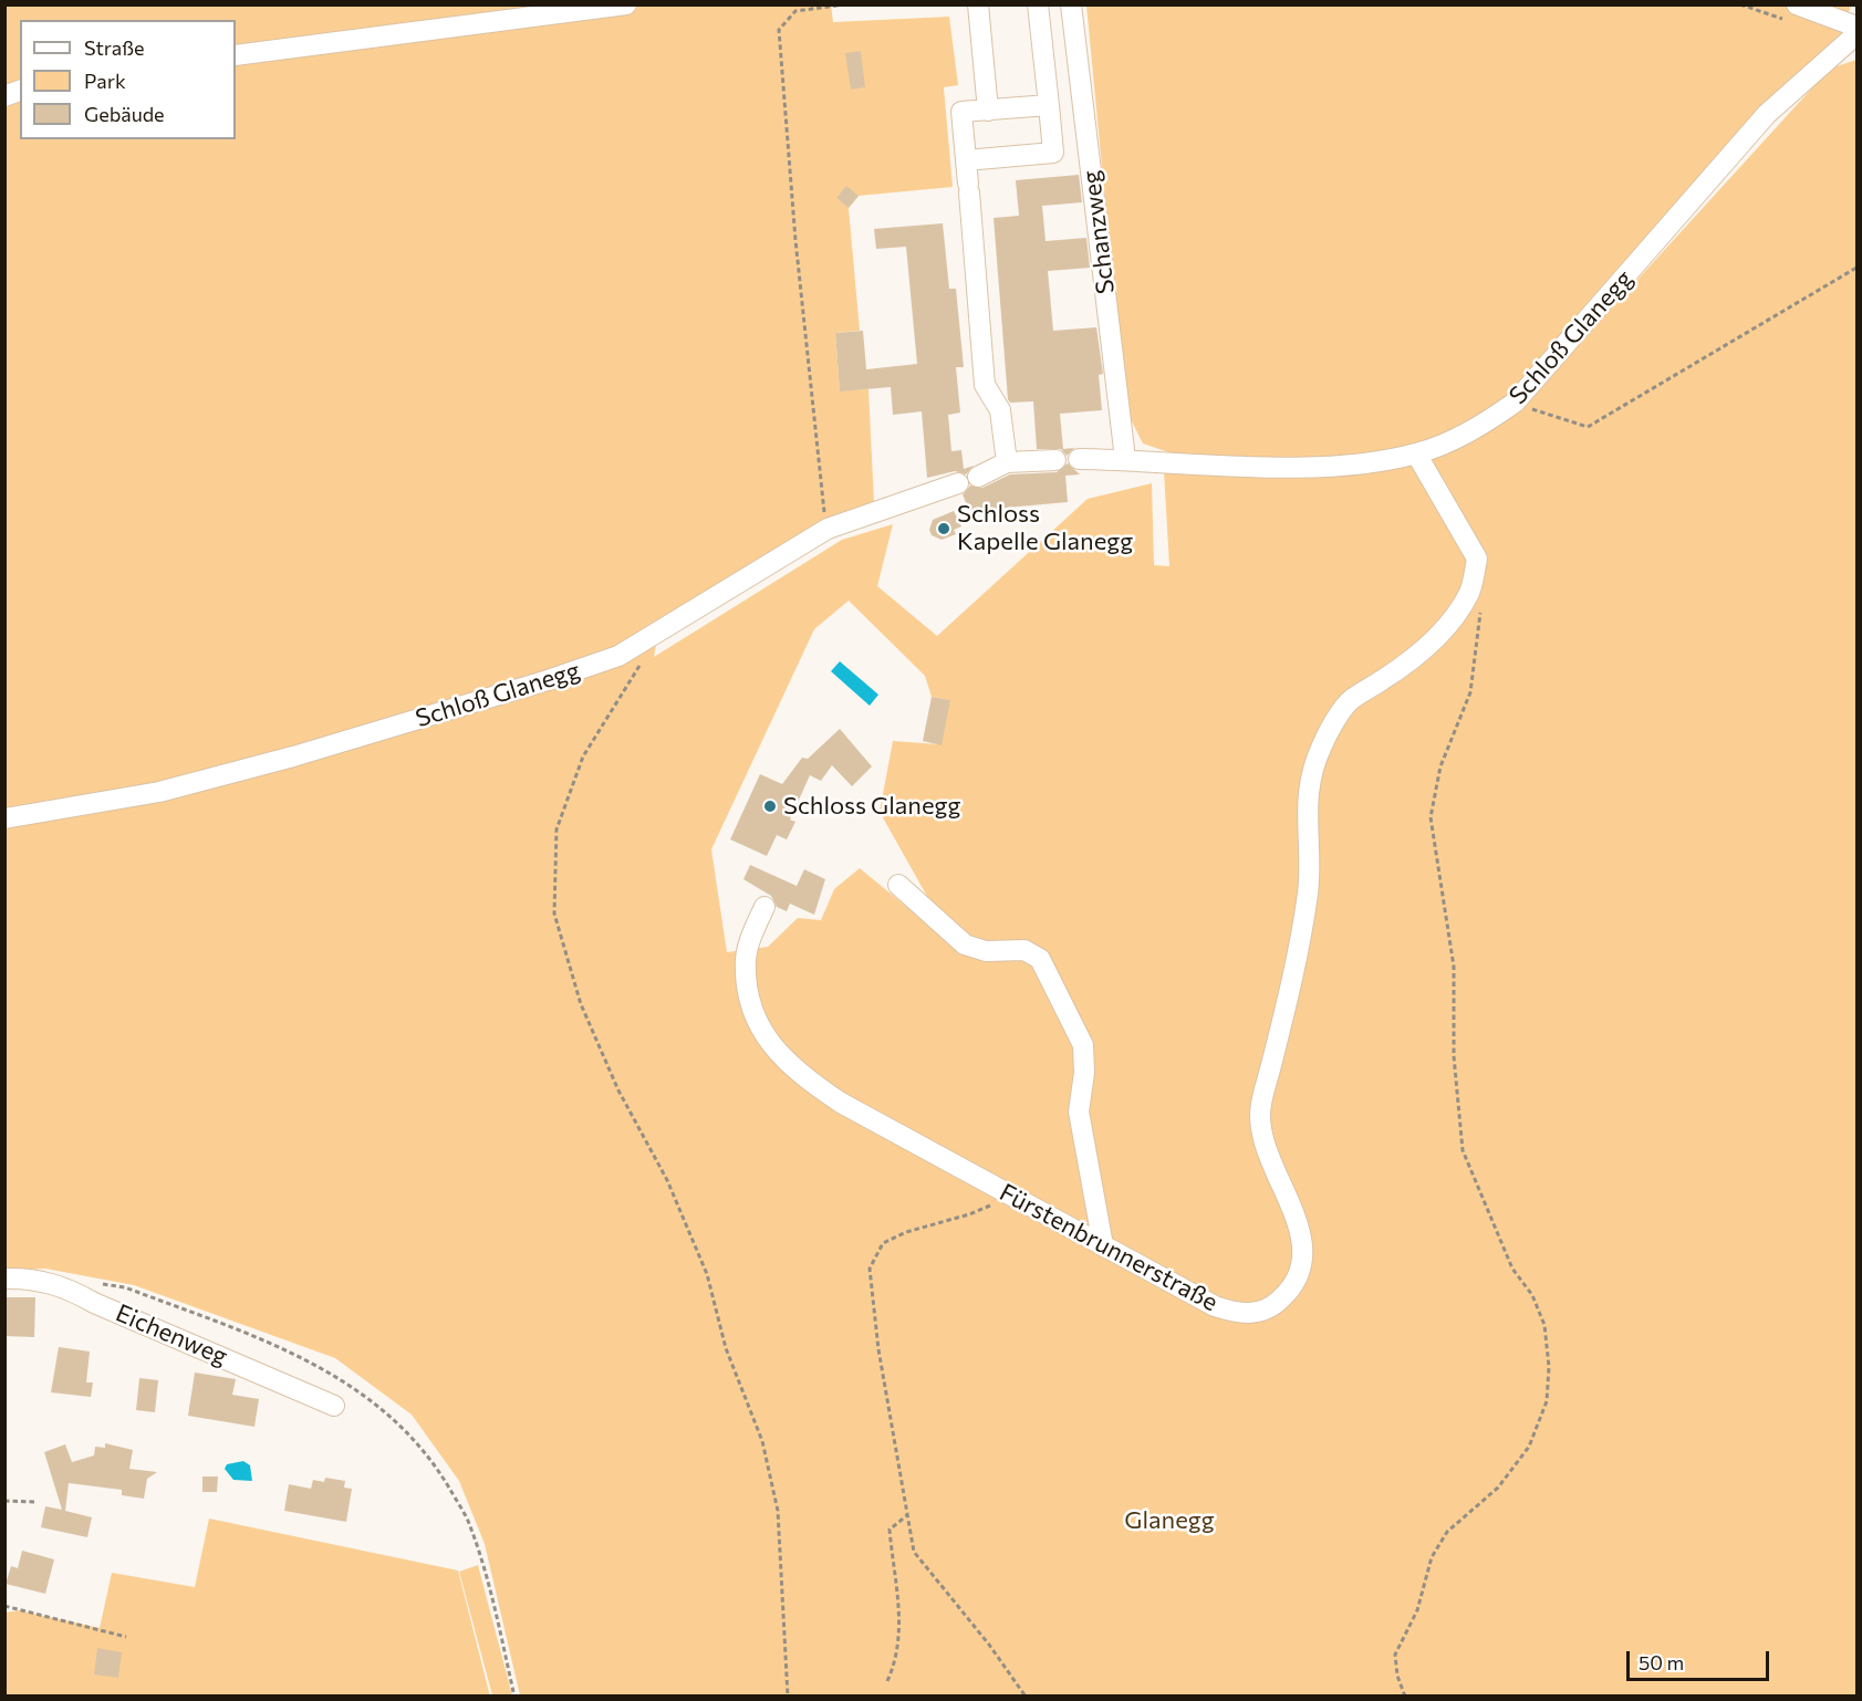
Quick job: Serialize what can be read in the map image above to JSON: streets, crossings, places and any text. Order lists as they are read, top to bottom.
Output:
{
  "streets": {
    "street": [
      "Schanzweg",
      "Schloß Glanegg",
      "Fürstenbrunnerstraße",
      "Eichenweg"
    ]
  },
  "crossings": [
    ["Schanzweg", "Schloß Glanegg"],
    ["Schloß Glanegg", "Fürstenbrunnerstraße"]
  ],
  "parks": ["Glanegg"],
  "places": ["Schloss Kapelle Glanegg", "Schloss Glanegg"],
  "legend": ["Straße", "Park", "Gebäude"],
  "scale_bar": "50 m"
}
